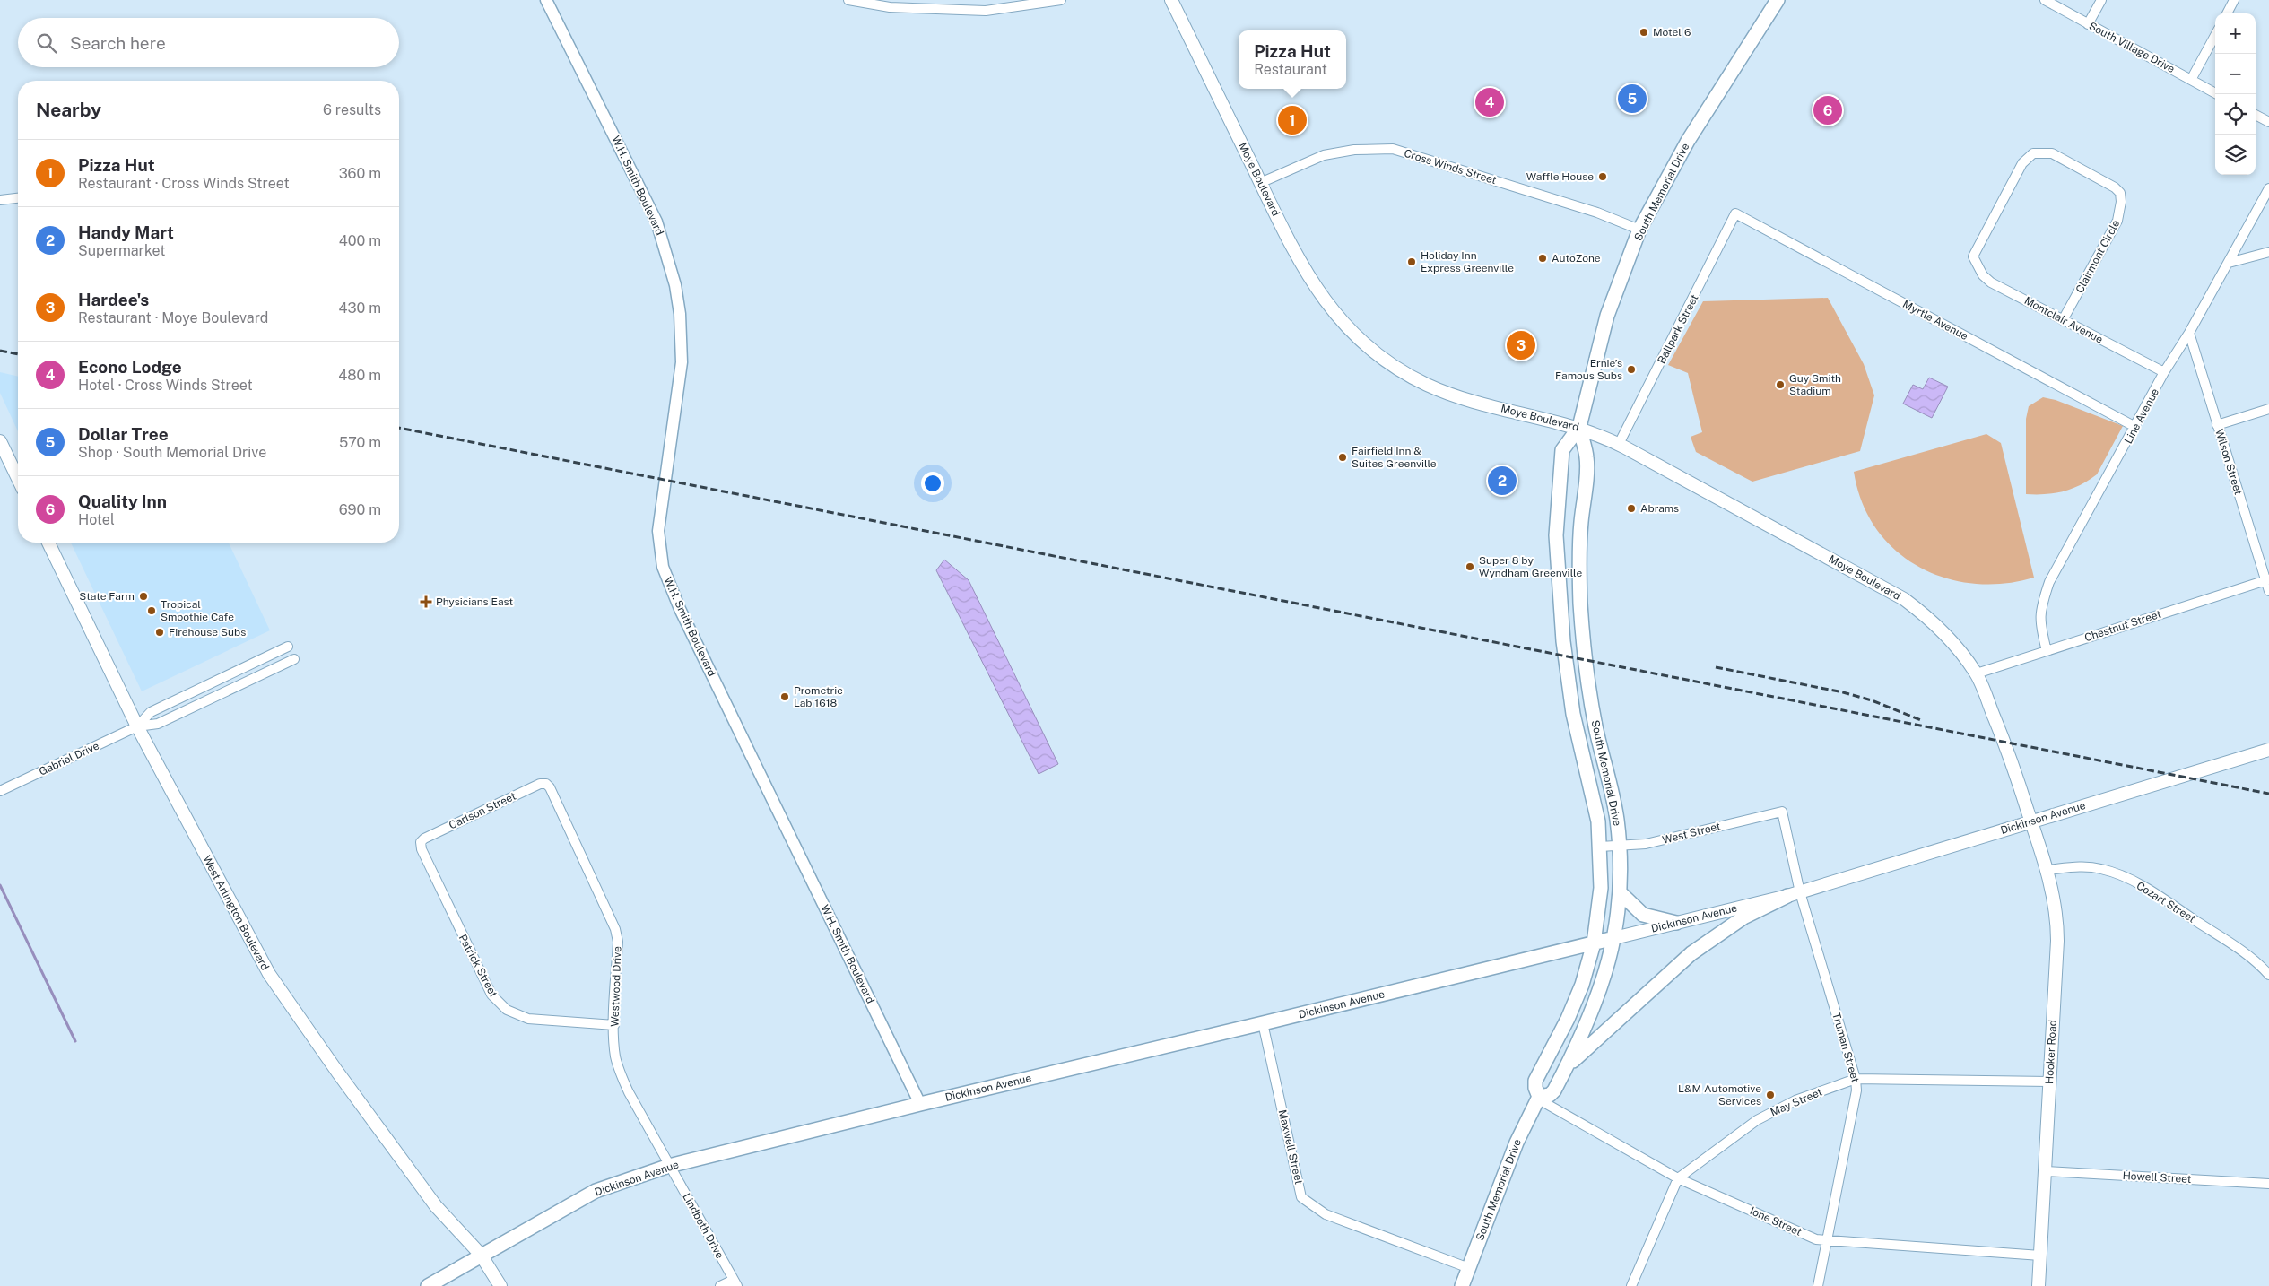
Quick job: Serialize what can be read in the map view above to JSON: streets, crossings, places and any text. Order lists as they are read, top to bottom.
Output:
{
  "streets": {
    "main road": [
      "Moye Boulevard",
      "South Memorial Drive",
      "Dickinson Avenue",
      "West Arlington Boulevard",
      "Hooker Road"
    ],
    "street": [
      "South Village Drive",
      "Cross Winds Street",
      "W.H. Smith Boulevard",
      "Clairmont Circle",
      "Myrtle Avenue",
      "Montclair Avenue",
      "Ballpark Street",
      "Line Avenue",
      "Wilson Street",
      "Chestnut Street",
      "Gabriel Drive",
      "Carlson Street",
      "West Street",
      "Cozart Street",
      "Patrick Street",
      "Westwood Drive",
      "Truman Street",
      "May Street",
      "Maxwell Street",
      "Howell Street",
      "Ione Street",
      "Lindbeth Drive"
    ]
  },
  "crossings": [
    ["Cross Winds Street", "Moye Boulevard"],
    ["Cross Winds Street", "South Memorial Drive"],
    ["Moye Boulevard", "South Memorial Drive"],
    ["Moye Boulevard", "Ballpark Street"],
    ["Moye Boulevard", "Chestnut Street"],
    ["Moye Boulevard", "Dickinson Avenue"],
    ["Moye Boulevard", "Hooker Road"],
    ["W.H. Smith Boulevard", "Dickinson Avenue"],
    ["South Memorial Drive", "Dickinson Avenue"],
    ["South Memorial Drive", "West Street"],
    ["South Memorial Drive", "Maxwell Street"],
    ["South Memorial Drive", "Ione Street"],
    ["Clairmont Circle", "Montclair Avenue"],
    ["Myrtle Avenue", "Ballpark Street"],
    ["Myrtle Avenue", "Line Avenue"],
    ["Montclair Avenue", "Line Avenue"],
    ["Line Avenue", "Wilson Street"],
    ["Line Avenue", "Chestnut Street"],
    ["Wilson Street", "Chestnut Street"],
    ["Gabriel Drive", "West Arlington Boulevard"],
    ["Carlson Street", "Patrick Street"],
    ["Carlson Street", "Westwood Drive"],
    ["Dickinson Avenue", "West Arlington Boulevard"],
    ["Dickinson Avenue", "Westwood Drive"],
    ["Dickinson Avenue", "Truman Street"],
    ["Dickinson Avenue", "Hooker Road"],
    ["Dickinson Avenue", "Maxwell Street"],
    ["Dickinson Avenue", "Lindbeth Drive"],
    ["West Street", "Truman Street"],
    ["Cozart Street", "Hooker Road"],
    ["Patrick Street", "Westwood Drive"],
    ["Westwood Drive", "Lindbeth Drive"],
    ["Truman Street", "May Street"],
    ["Truman Street", "Ione Street"],
    ["Hooker Road", "May Street"],
    ["Hooker Road", "Howell Street"],
    ["Hooker Road", "Ione Street"],
    ["May Street", "Ione Street"]
  ],
  "places": {
    "other": [
      "Motel 6",
      "Waffle House",
      "AutoZone",
      "Holiday Inn Express Greenville",
      "Ernie’s Famous Subs",
      "Guy Smith Stadium",
      "Fairfield Inn & Suites Greenville",
      "Abrams",
      "Super 8 by Wyndham Greenville",
      "State Farm",
      "Tropical Smoothie Cafe",
      "Firehouse Subs",
      "Prometric Lab 1618",
      "L&M Automotive Services"
    ],
    "health": ["Physicians East"]
  },
  "page": {
    "map_buttons": ["+", "−"],
    "search": "Search here",
    "popup": ["Pizza Hut", "Restaurant"],
    "heading": ["Nearby", "6 results"],
    "pins": [
      "5",
      "4",
      "6",
      "1",
      "3",
      "2"
    ],
    "list": [
      {
        "mark": "1",
        "name": "Pizza Hut",
        "note": "Restaurant · Cross Winds Street",
        "value": "360 m"
      },
      {
        "mark": "2",
        "name": "Handy Mart",
        "note": "Supermarket",
        "value": "400 m"
      },
      {
        "mark": "3",
        "name": "Hardee's",
        "note": "Restaurant · Moye Boulevard",
        "value": "430 m"
      },
      {
        "mark": "4",
        "name": "Econo Lodge",
        "note": "Hotel · Cross Winds Street",
        "value": "480 m"
      },
      {
        "mark": "5",
        "name": "Dollar Tree",
        "note": "Shop · South Memorial Drive",
        "value": "570 m"
      },
      {
        "mark": "6",
        "name": "Quality Inn",
        "note": "Hotel",
        "value": "690 m"
      }
    ]
  }
}
